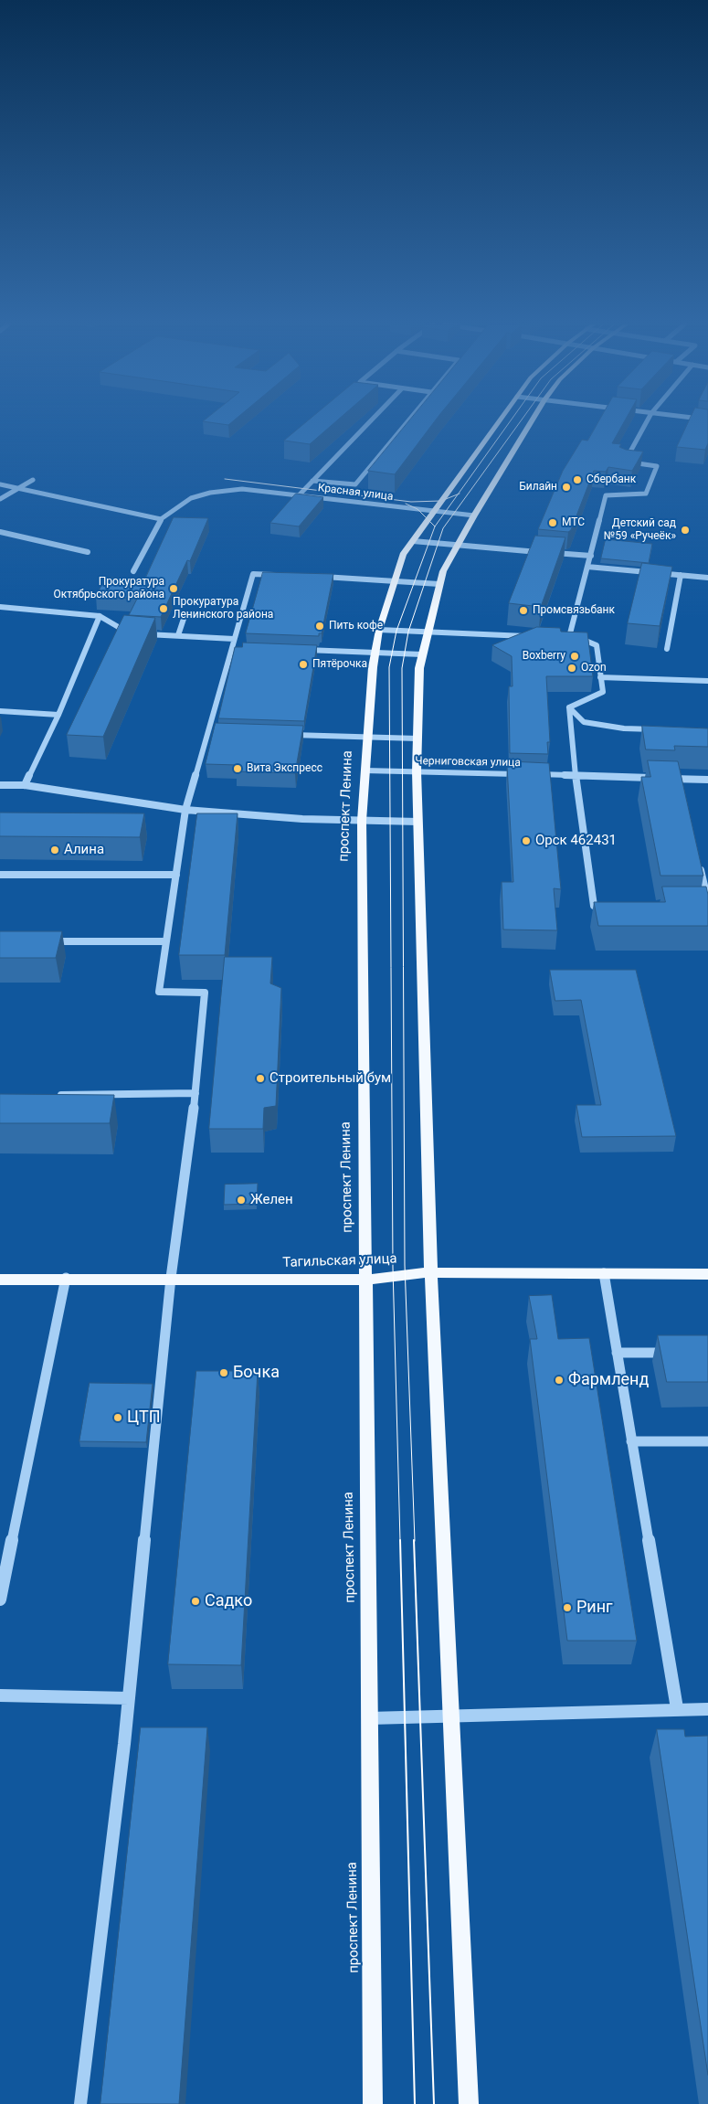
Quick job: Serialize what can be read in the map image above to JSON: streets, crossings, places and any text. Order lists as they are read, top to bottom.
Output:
{
  "streets": {
    "main road": ["проспект Ленина", "Тагильская улица"],
    "street": ["Красная улица", "Черниговская улица"]
  },
  "crossings": [
    ["Красная улица", "проспект Ленина"],
    ["Черниговская улица", "проспект Ленина"],
    ["проспект Ленина", "Тагильская улица"]
  ],
  "places": [
    "Сбербанк",
    "Билайн",
    "МТС",
    "Детский сад №59 «Ручеёк»",
    "Прокуратура Октябрьского района",
    "Прокуратура Ленинского района",
    "Промсвязьбанк",
    "Пить кофе",
    "Boxberry",
    "Пятёрочка",
    "Ozon",
    "Вита Экспресс",
    "Орск 462431",
    "Алина",
    "Строительный бум",
    "Желен",
    "Бочка",
    "Фармленд",
    "ЦТП",
    "Садко",
    "Ринг"
  ]
}
